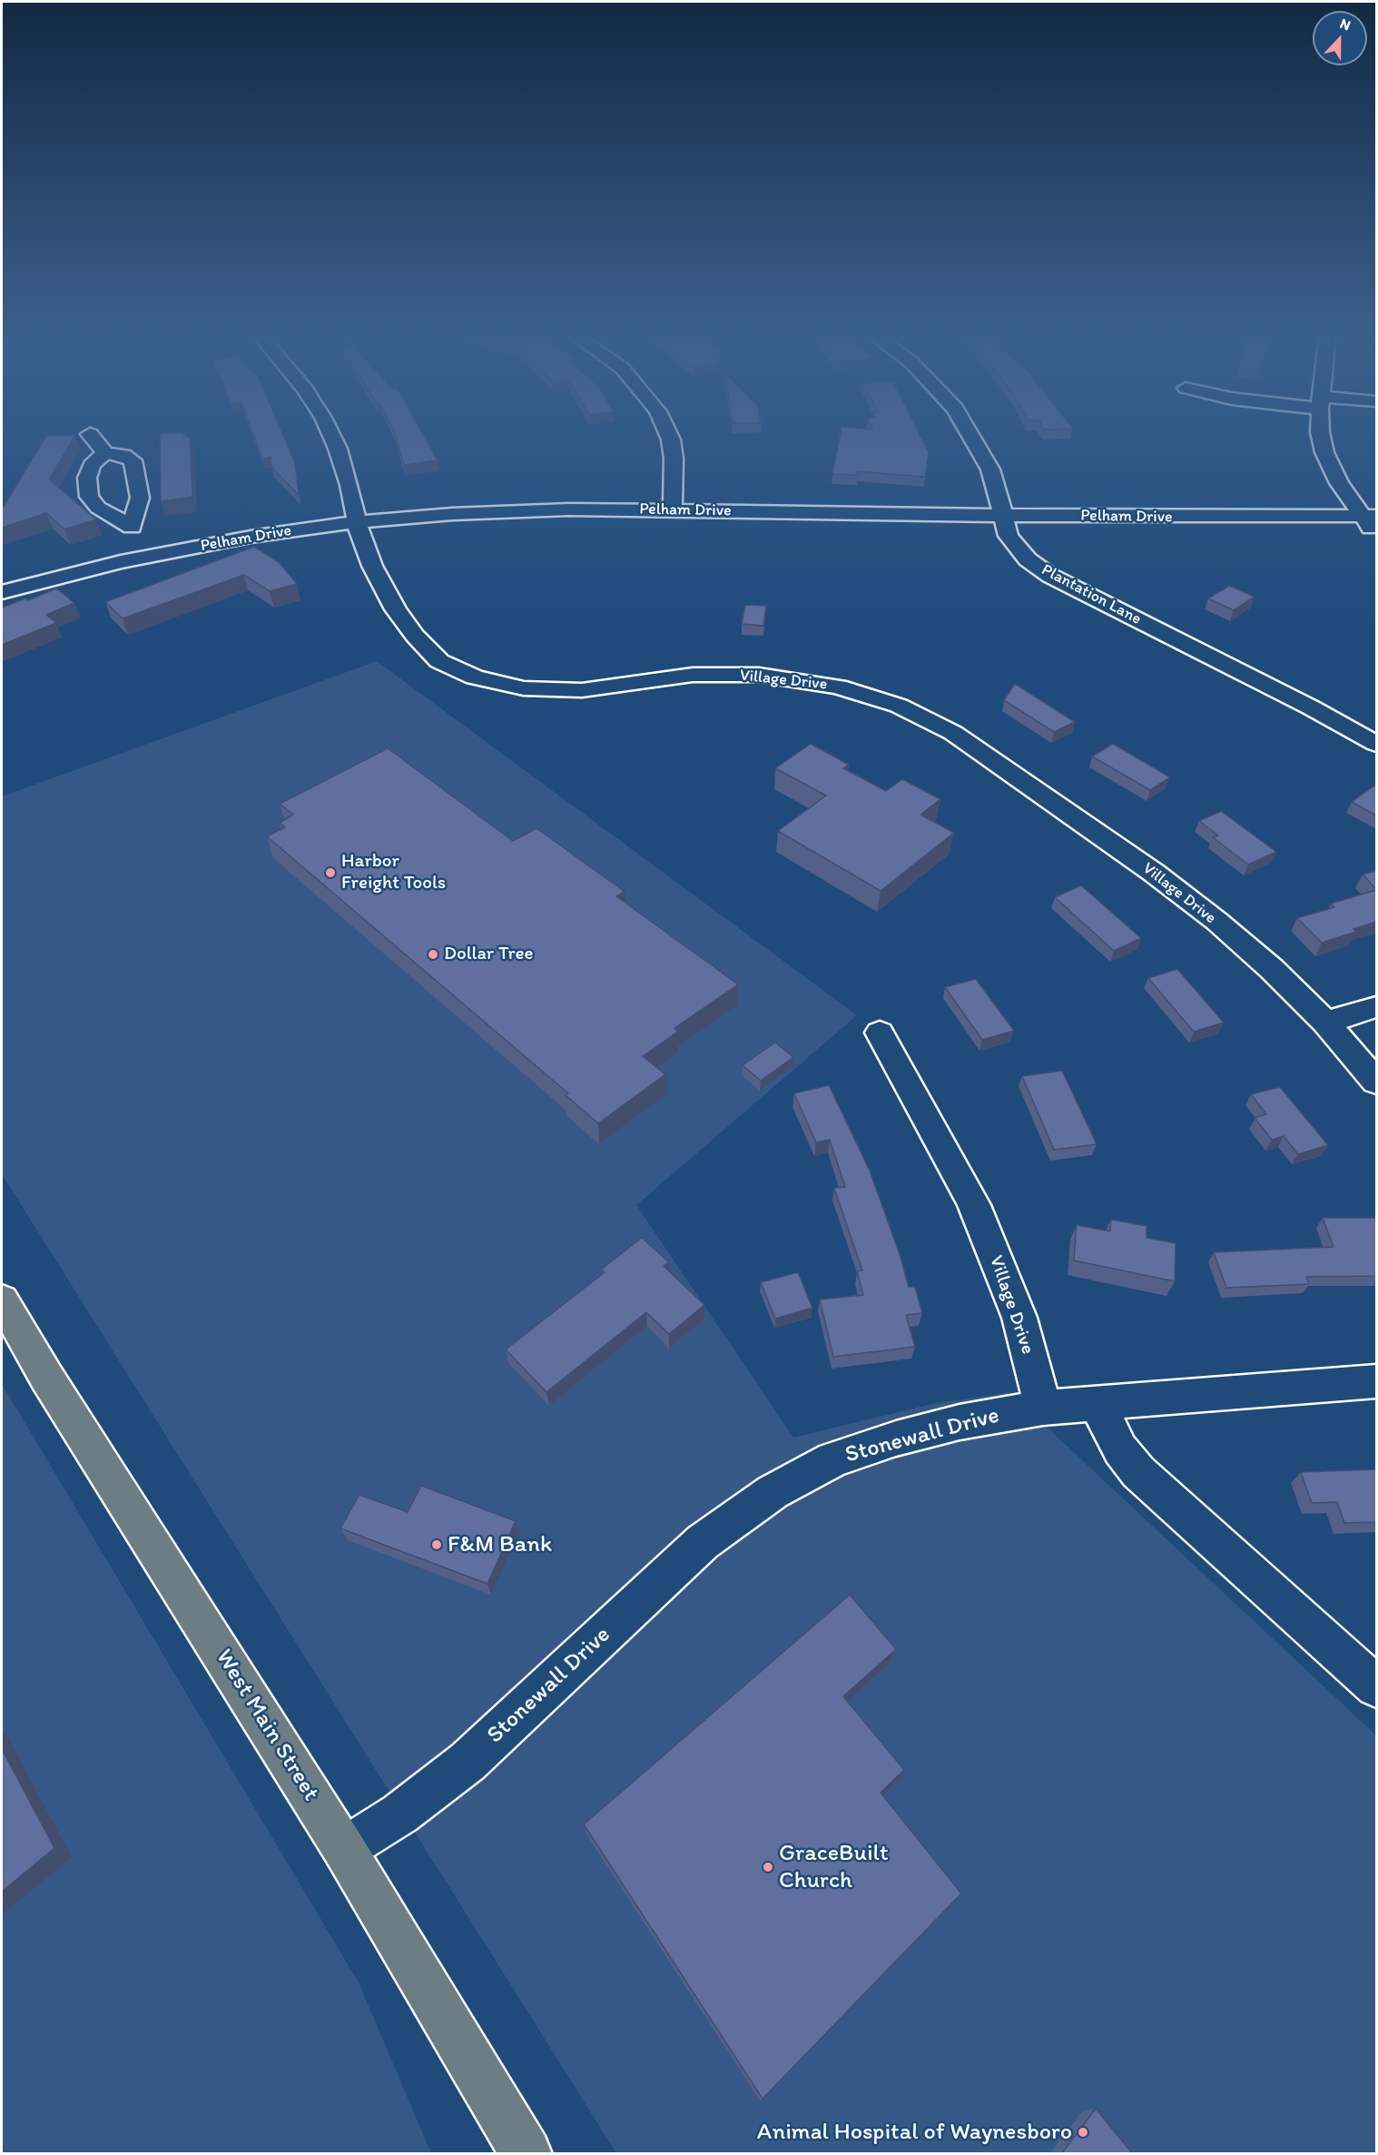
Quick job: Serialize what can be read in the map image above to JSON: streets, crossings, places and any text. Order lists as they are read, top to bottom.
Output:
{
  "streets": {
    "main road": ["West Main Street"],
    "street": [
      "Pelham Drive",
      "Plantation Lane",
      "Village Drive",
      "Stonewall Drive"
    ]
  },
  "crossings": [
    ["Pelham Drive", "Plantation Lane"],
    ["Pelham Drive", "Village Drive"],
    ["Village Drive", "Stonewall Drive"],
    ["Stonewall Drive", "West Main Street"]
  ],
  "places": [
    "Harbor Freight Tools",
    "Dollar Tree",
    "F&M Bank",
    "GraceBuilt Church",
    "Animal Hospital of Waynesboro"
  ],
  "north": "top"
}
